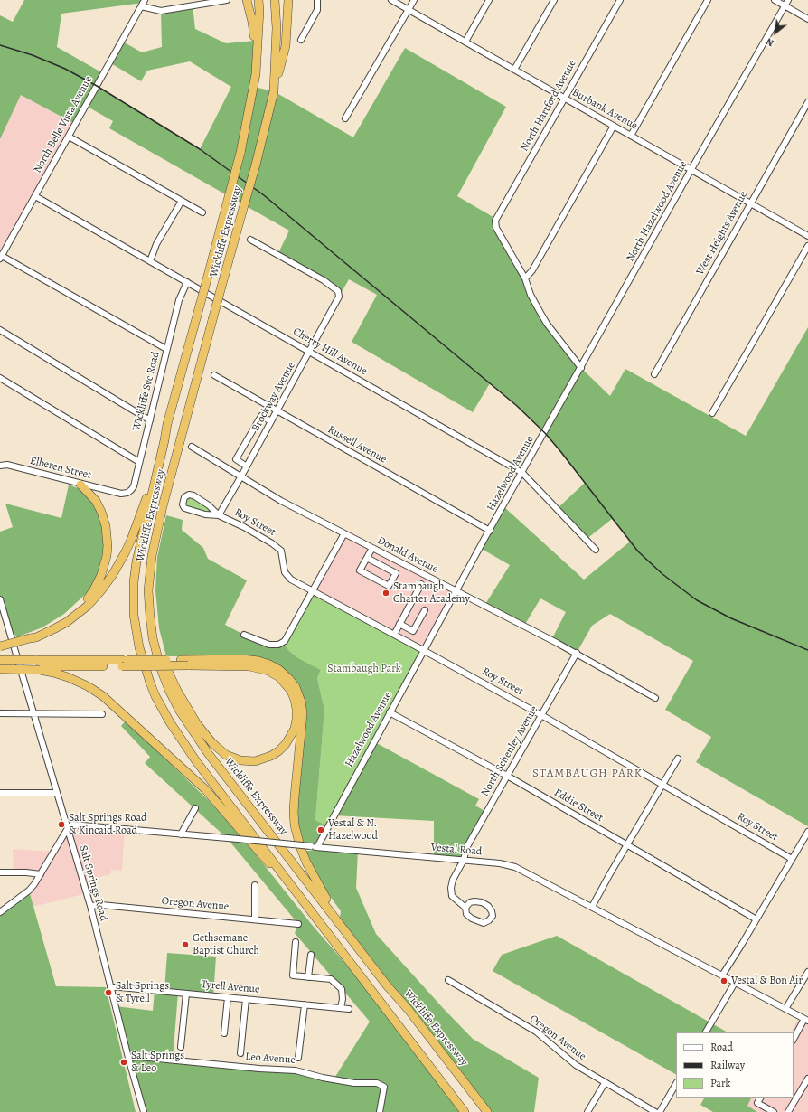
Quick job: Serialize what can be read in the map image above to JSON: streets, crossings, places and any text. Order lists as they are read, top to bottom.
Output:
{
  "streets": {
    "highway": ["Wickliffe Expressway"],
    "street": [
      "North Hartford Avenue",
      "Burbank Avenue",
      "North Belle Vista Avenue",
      "North Hazelwood Avenue",
      "West Heights Avenue",
      "Cherry Hill Avenue",
      "Wickliffe Svc Road",
      "Brockway Avenue",
      "Russell Avenue",
      "Elberen Street",
      "Hazelwood Avenue",
      "Roy Street",
      "Donald Avenue",
      "North Schenley Avenue",
      "Eddie Street",
      "Vestal Road",
      "Salt Springs Road",
      "Oregon Avenue",
      "Tyrell Avenue",
      "Leo Avenue"
    ]
  },
  "crossings": [
    ["North Hartford Avenue", "Burbank Avenue"],
    ["Burbank Avenue", "North Hazelwood Avenue"],
    ["Burbank Avenue", "West Heights Avenue"],
    ["North Belle Vista Avenue", "Cherry Hill Avenue"],
    ["North Hazelwood Avenue", "Hazelwood Avenue"],
    ["Cherry Hill Avenue", "Wickliffe Svc Road"],
    ["Cherry Hill Avenue", "Brockway Avenue"],
    ["Cherry Hill Avenue", "Hazelwood Avenue"],
    ["Wickliffe Svc Road", "Elberen Street"],
    ["Brockway Avenue", "Russell Avenue"],
    ["Brockway Avenue", "Roy Street"],
    ["Brockway Avenue", "Donald Avenue"],
    ["Russell Avenue", "Hazelwood Avenue"],
    ["Hazelwood Avenue", "Roy Street"],
    ["Hazelwood Avenue", "Donald Avenue"],
    ["Hazelwood Avenue", "Eddie Street"],
    ["Hazelwood Avenue", "Vestal Road"],
    ["Roy Street", "North Schenley Avenue"],
    ["Donald Avenue", "North Schenley Avenue"],
    ["North Schenley Avenue", "Eddie Street"],
    ["North Schenley Avenue", "Vestal Road"],
    ["Vestal Road", "Salt Springs Road"],
    ["Salt Springs Road", "Oregon Avenue"],
    ["Salt Springs Road", "Tyrell Avenue"],
    ["Salt Springs Road", "Leo Avenue"]
  ],
  "districts": ["STAMBAUGH PARK"],
  "parks": ["Stambaugh Park"],
  "places": [
    "Stambaugh Charter Academy",
    "Salt Springs Road & Kincaid Road",
    "Vestal & N. Hazelwood",
    "Gethsemane Baptist Church",
    "Vestal & Bon Air",
    "Salt Springs & Tyrell",
    "Salt Springs & Leo"
  ],
  "legend": ["Road", "Railway", "Park"],
  "north": "bottom left"
}
